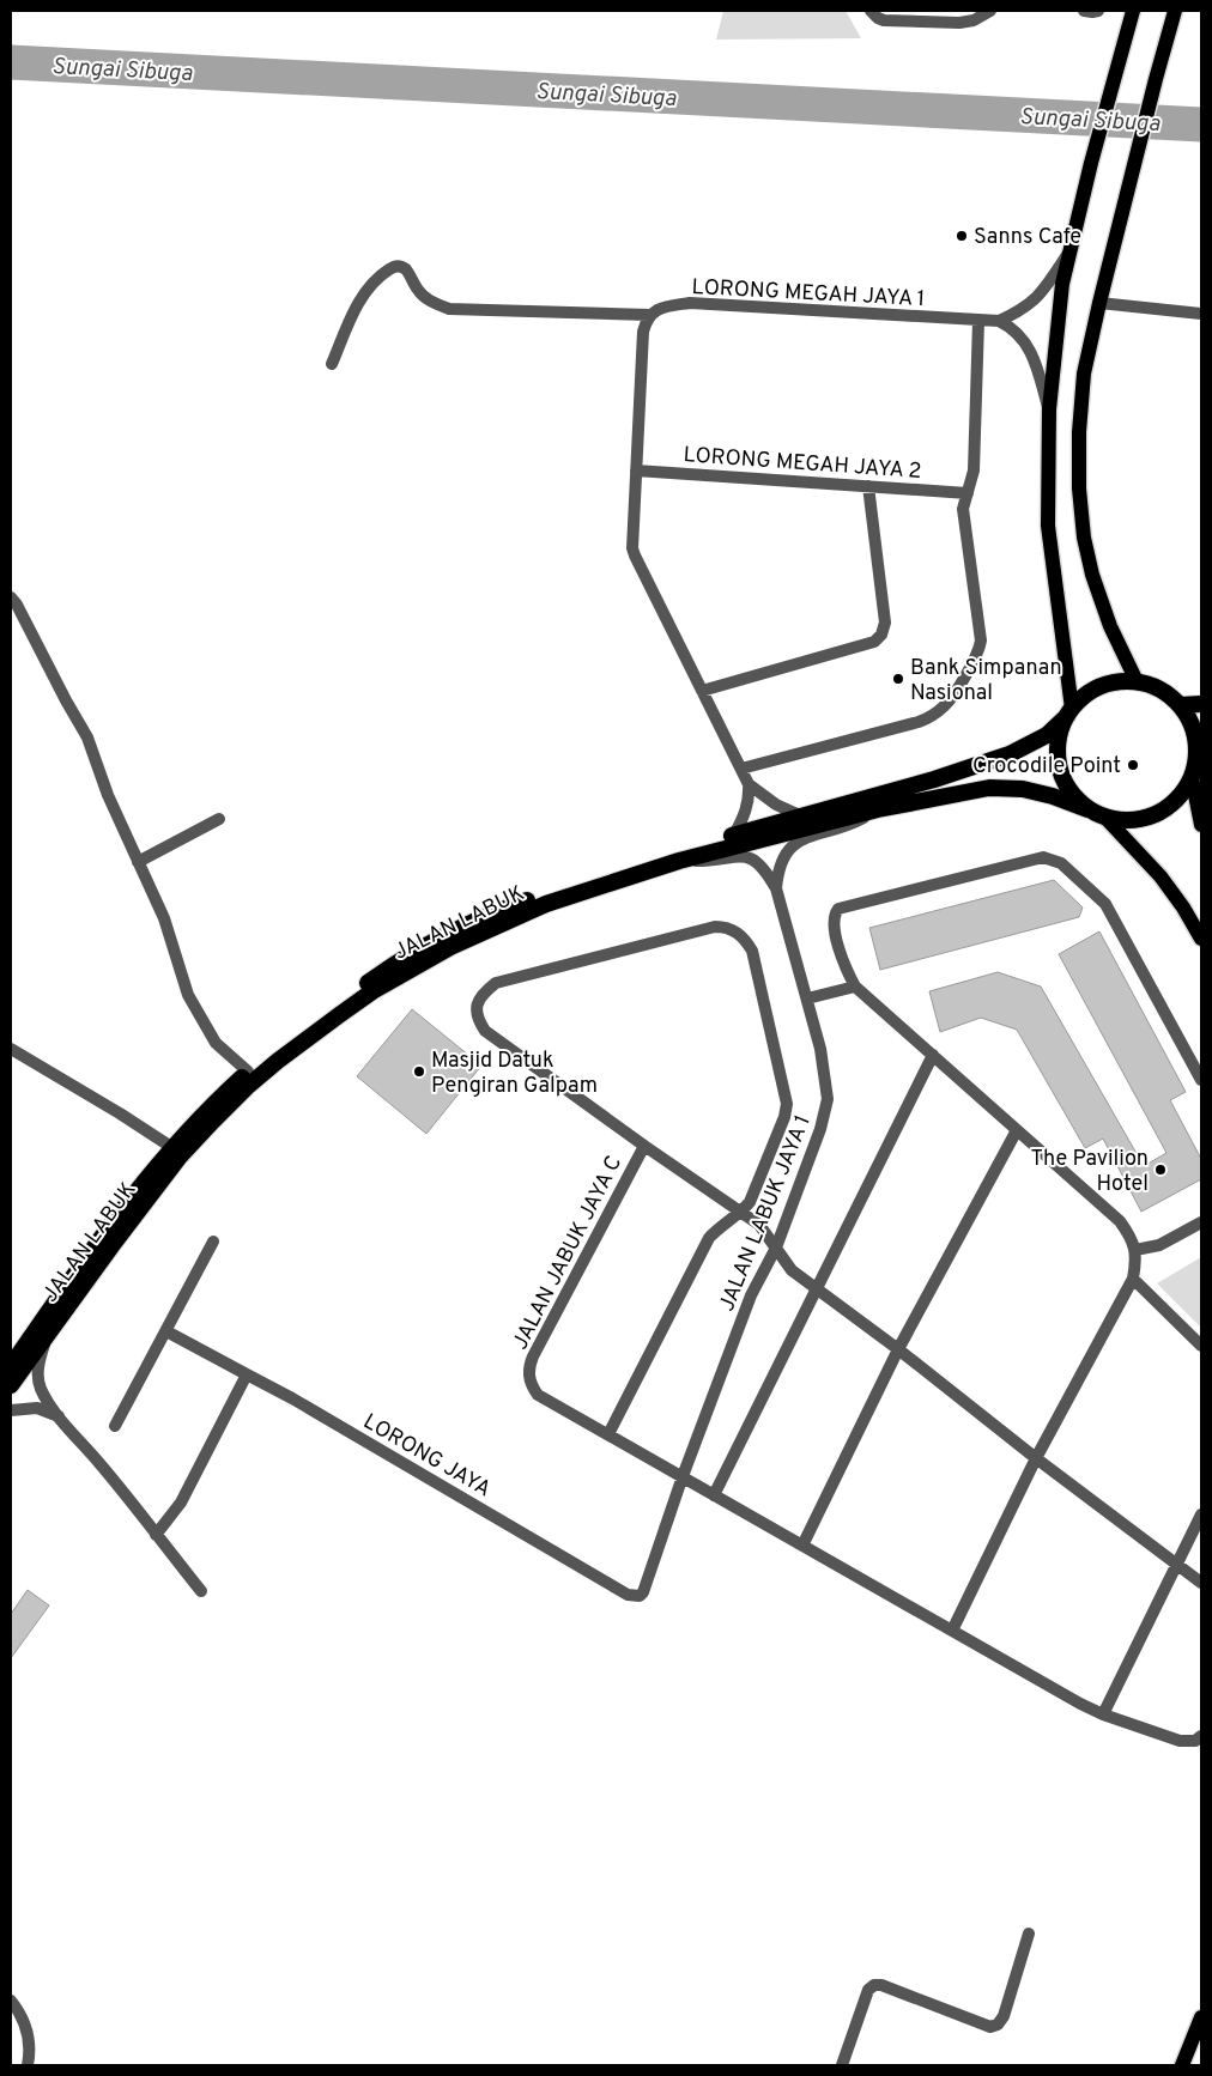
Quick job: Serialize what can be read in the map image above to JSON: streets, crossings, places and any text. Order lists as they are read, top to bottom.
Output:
{
  "streets": {
    "highway": ["JALAN LABUK"],
    "street": [
      "LORONG MEGAH JAYA 1",
      "LORONG MEGAH JAYA 2",
      "JALAN LABUK JAYA 1",
      "JALAN JABUK JAYA C",
      "LORONG JAYA"
    ]
  },
  "crossings": [
    ["JALAN LABUK JAYA 1", "LORONG JAYA"]
  ],
  "water": ["Sungai Sibuga"],
  "places": [
    "Sanns Cafe",
    "Bank Simpanan Nasional",
    "Crocodile Point",
    "Masjid Datuk Pengiran Galpam",
    "The Pavilion Hotel"
  ]
}
